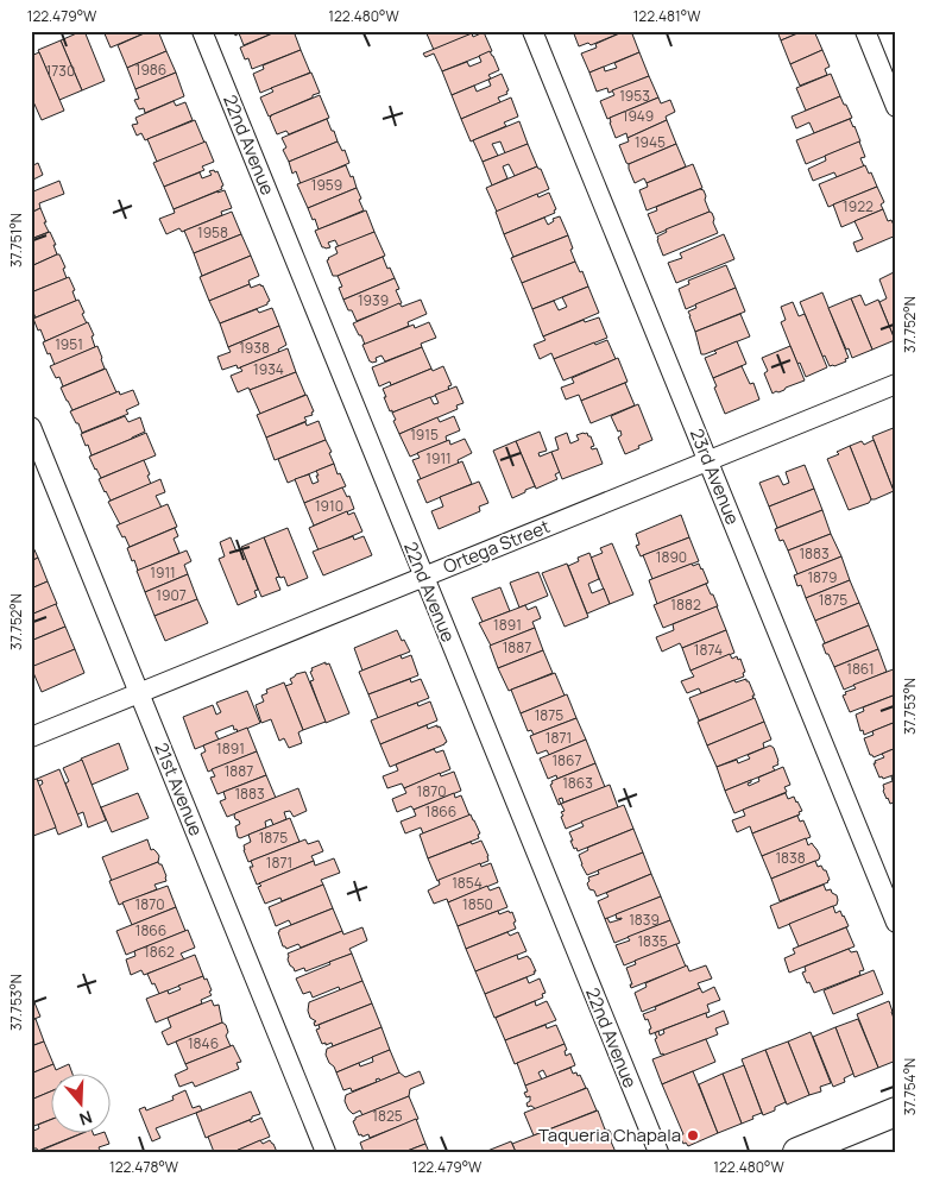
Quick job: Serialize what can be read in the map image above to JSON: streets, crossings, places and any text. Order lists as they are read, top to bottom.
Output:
{
  "streets": {
    "street": [
      "22nd Avenue",
      "23rd Avenue",
      "Ortega Street",
      "21st Avenue"
    ]
  },
  "crossings": [
    ["22nd Avenue", "Ortega Street"],
    ["23rd Avenue", "Ortega Street"],
    ["Ortega Street", "21st Avenue"]
  ],
  "places": ["Taqueria Chapala"],
  "house_numbers": [
    "1986",
    "1730",
    "1953",
    "1949",
    "1945",
    "1959",
    "1922",
    "1958",
    "1939",
    "1951",
    "1938",
    "1934",
    "1915",
    "1911",
    "1910",
    "1883",
    "1890",
    "1911",
    "1879",
    "1907",
    "1875",
    "1882",
    "1891",
    "1887",
    "1874",
    "1861",
    "1875",
    "1871",
    "1891",
    "1867",
    "1887",
    "1863",
    "1870",
    "1883",
    "1866",
    "1875",
    "1838",
    "1871",
    "1854",
    "1870",
    "1850",
    "1839",
    "1866",
    "1835",
    "1862",
    "1846",
    "1825"
  ],
  "north": "bottom",
  "coordinates": [
    "122.479°W",
    "122.480°W",
    "122.481°W",
    "37.751°N",
    "37.752°N",
    "37.753°N",
    "37.754°N",
    "122.478°W"
  ]
}
